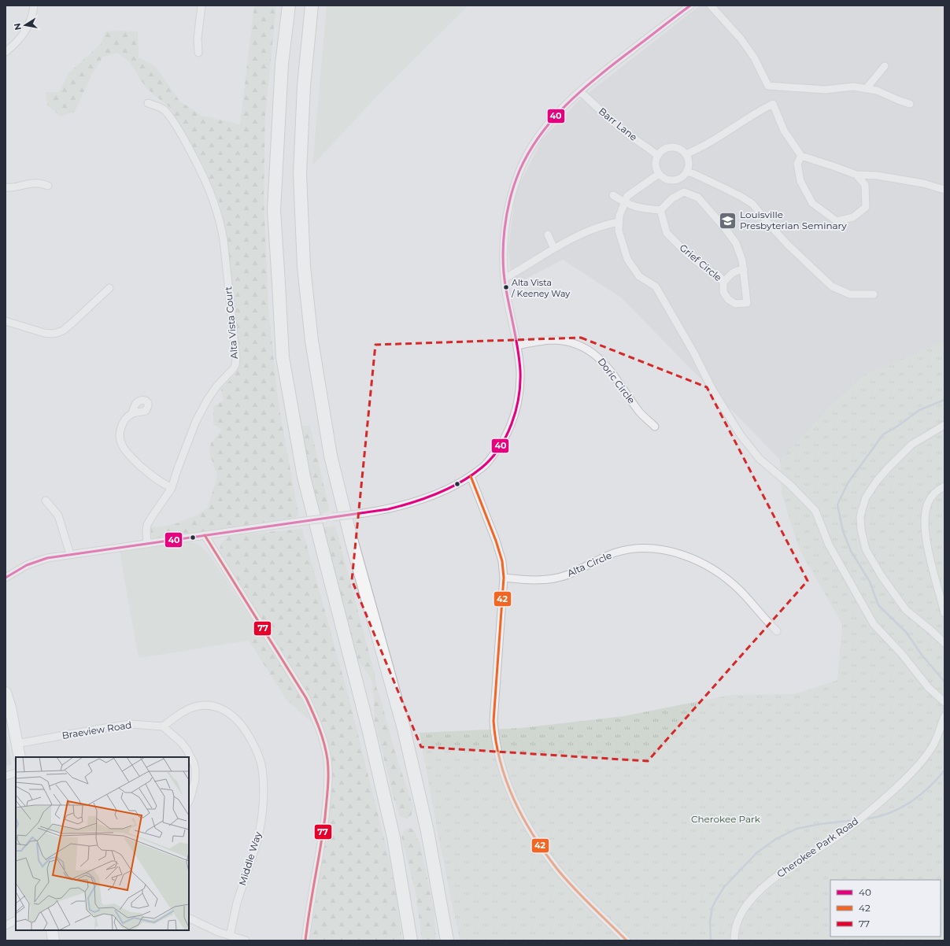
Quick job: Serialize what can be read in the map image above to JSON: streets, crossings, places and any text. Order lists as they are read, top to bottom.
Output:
{
  "streets": {
    "street": [
      "Barr Lane",
      "Grief Circle",
      "Alta Vista Court",
      "Doric Circle",
      "Alta Circle",
      "Braeview Road",
      "Cherokee Park Road",
      "Middle Way"
    ]
  },
  "crossings": [
    ["Braeview Road", "Middle Way"]
  ],
  "parks": ["Cherokee Park"],
  "places": {
    "school or university": ["Louisville Presbyterian Seminary"],
    "other": ["Alta Vista / Keeney Way"]
  },
  "lines": ["transit line 40", "transit line 42", "transit line 77"],
  "legend": ["40", "42", "77"],
  "north": "left"
}
